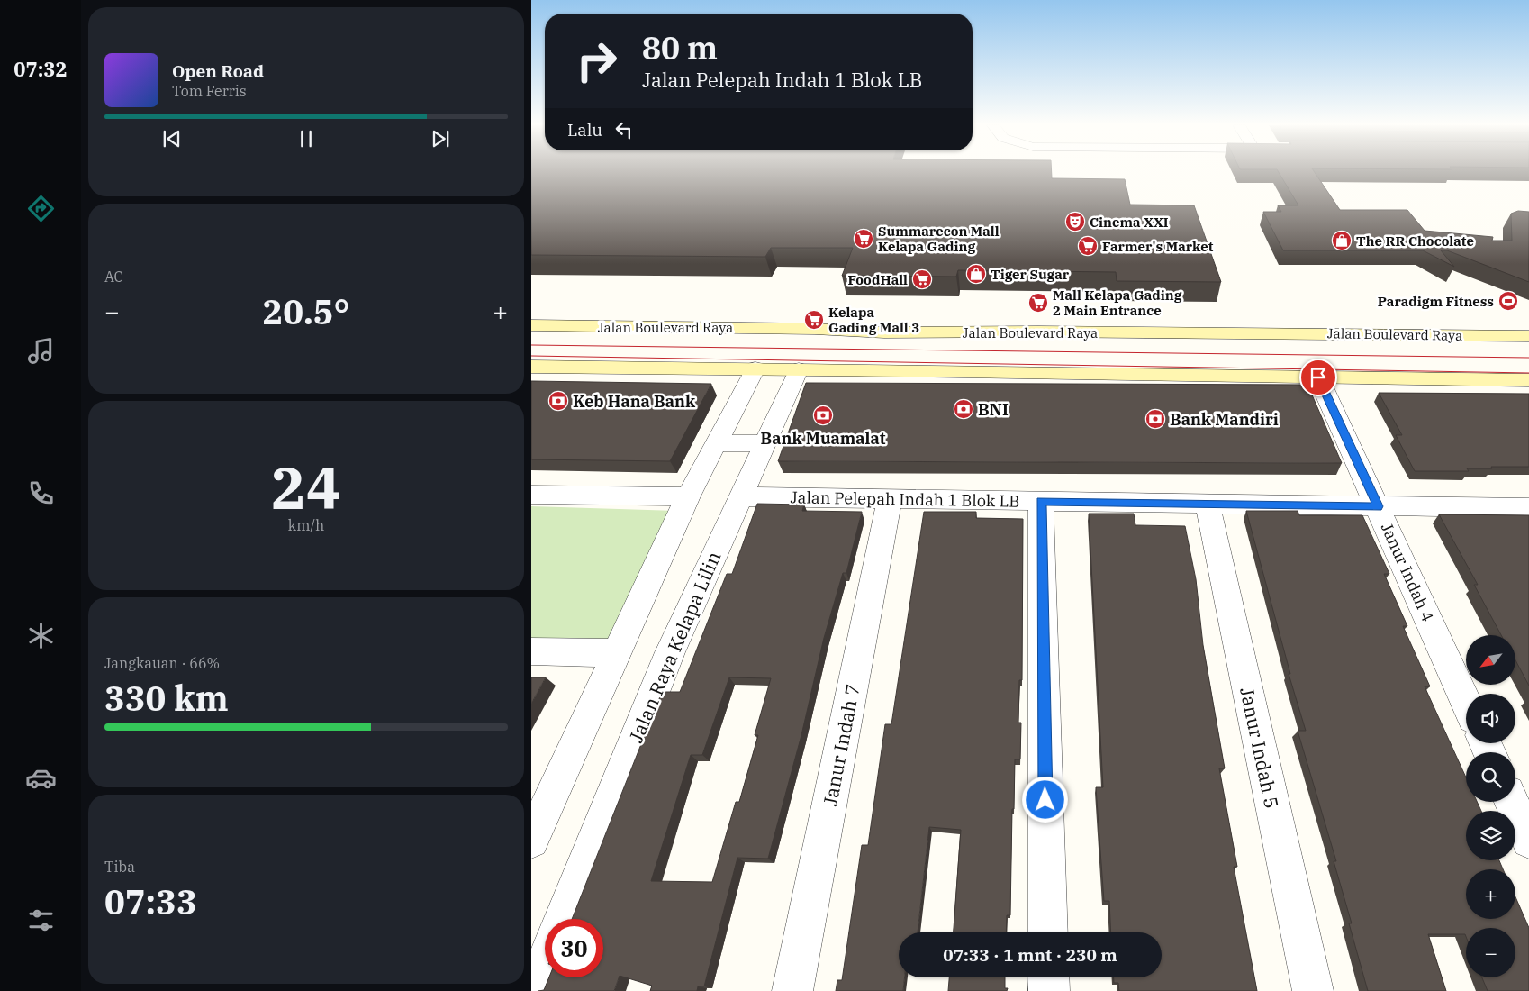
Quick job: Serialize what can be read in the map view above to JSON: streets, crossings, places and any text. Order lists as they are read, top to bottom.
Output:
{
  "streets": {
    "main road": ["Jalan Boulevard Raya"],
    "street": [
      "Jalan Pelepah Indah 1 Blok LB",
      "Janur Indah 4",
      "Jalan Raya Kelapa Lilin",
      "Janur Indah 7",
      "Janur Indah 5"
    ]
  },
  "crossings": [
    ["Jalan Pelepah Indah 1 Blok LB", "Janur Indah 4"],
    ["Jalan Pelepah Indah 1 Blok LB", "Jalan Raya Kelapa Lilin"],
    ["Jalan Pelepah Indah 1 Blok LB", "Janur Indah 7"],
    ["Jalan Pelepah Indah 1 Blok LB", "Janur Indah 5"]
  ],
  "places": {
    "theatre": ["Cinema XXI"],
    "supermarket": [
      "Summarecon Mall Kelapa Gading",
      "Farmer's Market",
      "FoodHall",
      "Mall Kelapa Gading 2 Main Entrance",
      "Kelapa Gading Mall 3"
    ],
    "shop": ["The RR Chocolate", "Tiger Sugar"],
    "sports": ["Paradigm Fitness"],
    "bank": [
      "Keb Hana Bank",
      "BNI",
      "Bank Muamalat",
      "Bank Mandiri"
    ]
  },
  "north": "bottom left",
  "page": {
    "tabs": "07:32",
    "turn": ["80 m", "Jalan Pelepah Indah 1 Blok LB"],
    "song": ["Open Road", "Tom Ferris"],
    "then": "Lalu",
    "tile": [
      "AC",
      ["24", "km/h"],
      ["Jangkauan · 66%", "330 km"],
      ["Tiba", "07:33"]
    ],
    "heat": ["−", "20.5°", "+"],
    "map_buttons": ["+", "−"],
    "limit": "30",
    "trip": "07:33 · 1 mnt · 230 m"
  }
}
